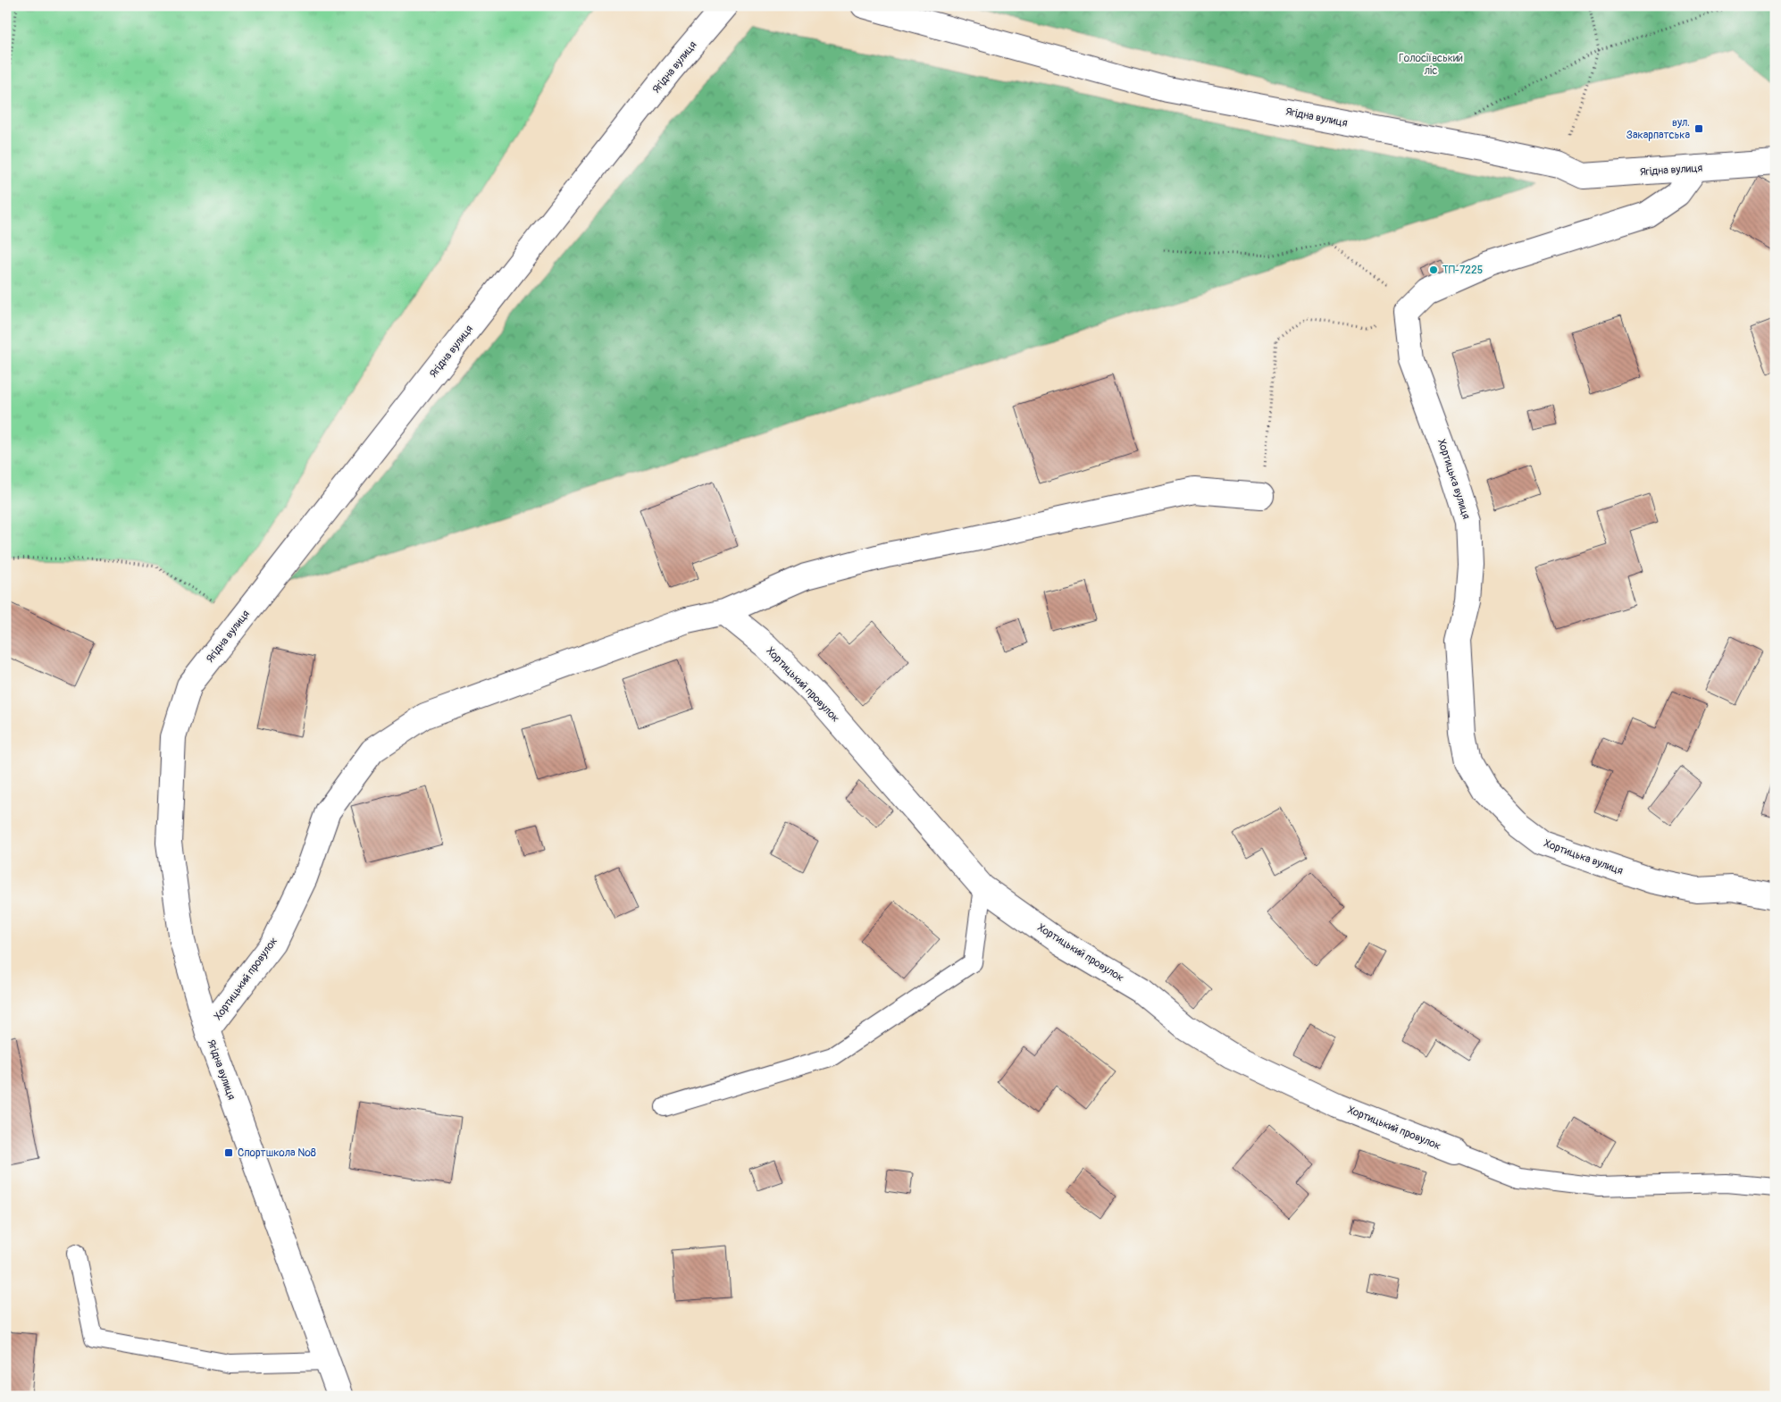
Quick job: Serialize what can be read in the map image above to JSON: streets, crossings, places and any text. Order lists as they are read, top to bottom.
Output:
{
  "streets": {
    "street": ["Ягідна вулиця", "Хортицька вулиця", "Хортицький провулок"]
  },
  "crossings": [
    ["Ягідна вулиця", "Хортицька вулиця"],
    ["Ягідна вулиця", "Хортицький провулок"]
  ],
  "parks": ["Голосіївський ліс"],
  "places": {
    "transit": ["вул. Закарпатська", "Спортшкола №8"],
    "other": ["ТП-7225"]
  }
}
